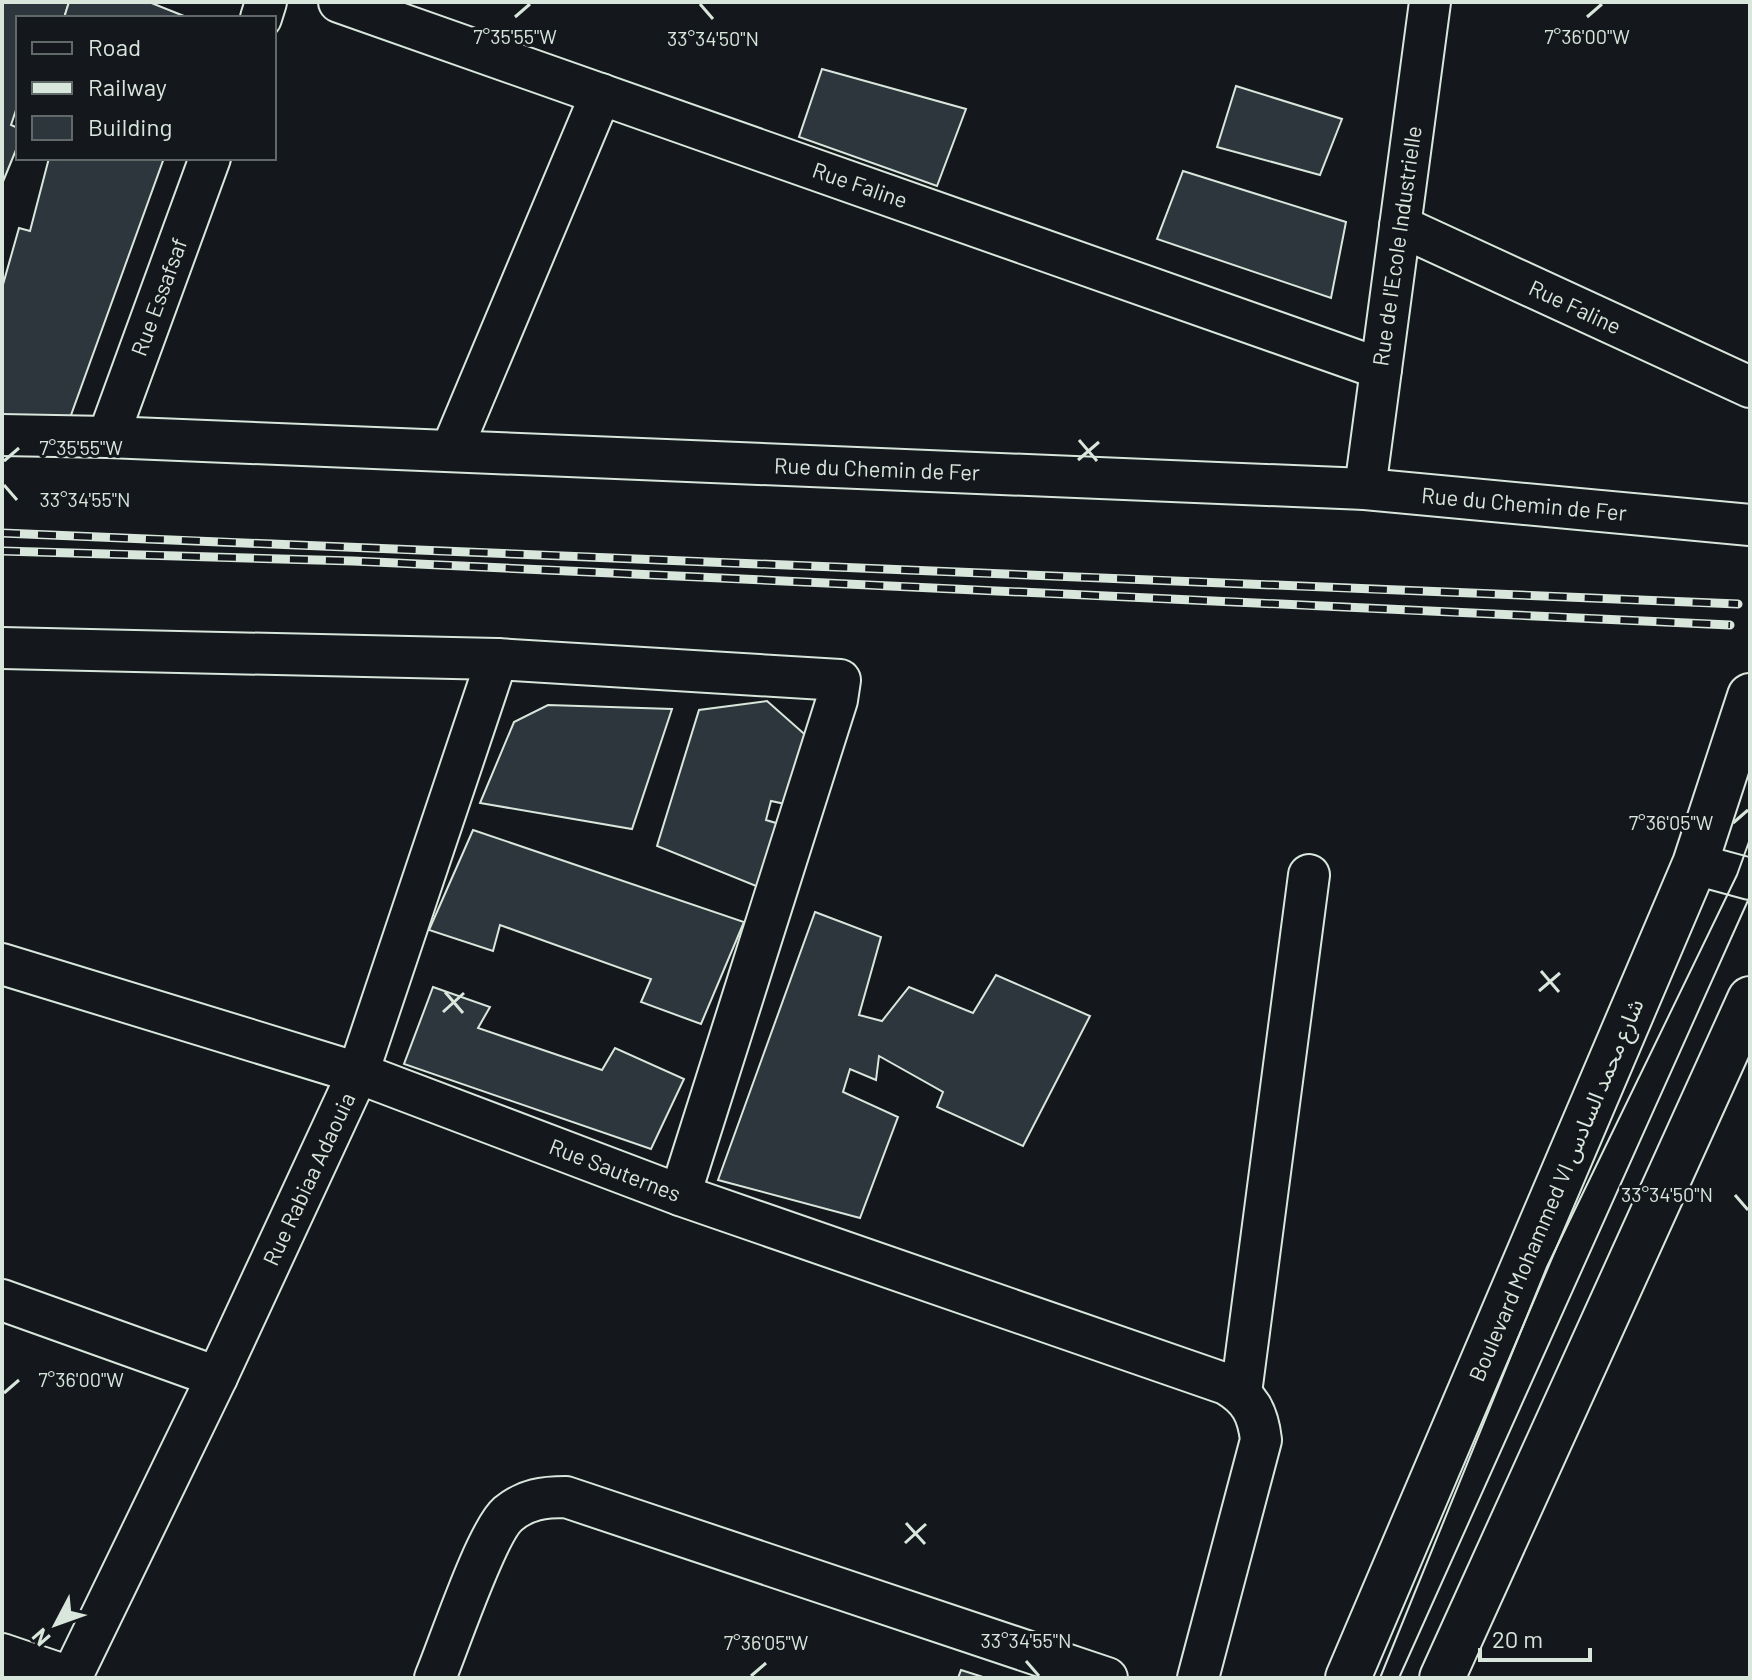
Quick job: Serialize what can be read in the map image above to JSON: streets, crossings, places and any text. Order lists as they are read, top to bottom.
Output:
{
  "streets": {
    "main road": ["Boulevard Mohammed VI شارع محمد السادس"],
    "street": [
      "Rue Faline",
      "Rue de l'Ecole Industrielle",
      "Rue Essafsaf",
      "Rue du Chemin de Fer",
      "Rue Sauternes",
      "Rue Rabiaa Adaouia"
    ]
  },
  "crossings": [
    ["Rue Faline", "Rue de l'Ecole Industrielle"],
    ["Rue de l'Ecole Industrielle", "Rue du Chemin de Fer"],
    ["Rue Essafsaf", "Rue du Chemin de Fer"],
    ["Rue Sauternes", "Rue Rabiaa Adaouia"]
  ],
  "legend": ["Road", "Railway", "Building"],
  "scale_bar": "20 m",
  "north": "bottom left",
  "coordinates": [
    "7°35'55\"W",
    "7°36'00\"W",
    "33°34'50\"N",
    "33°34'55\"N",
    "7°36'05\"W"
  ]
}
